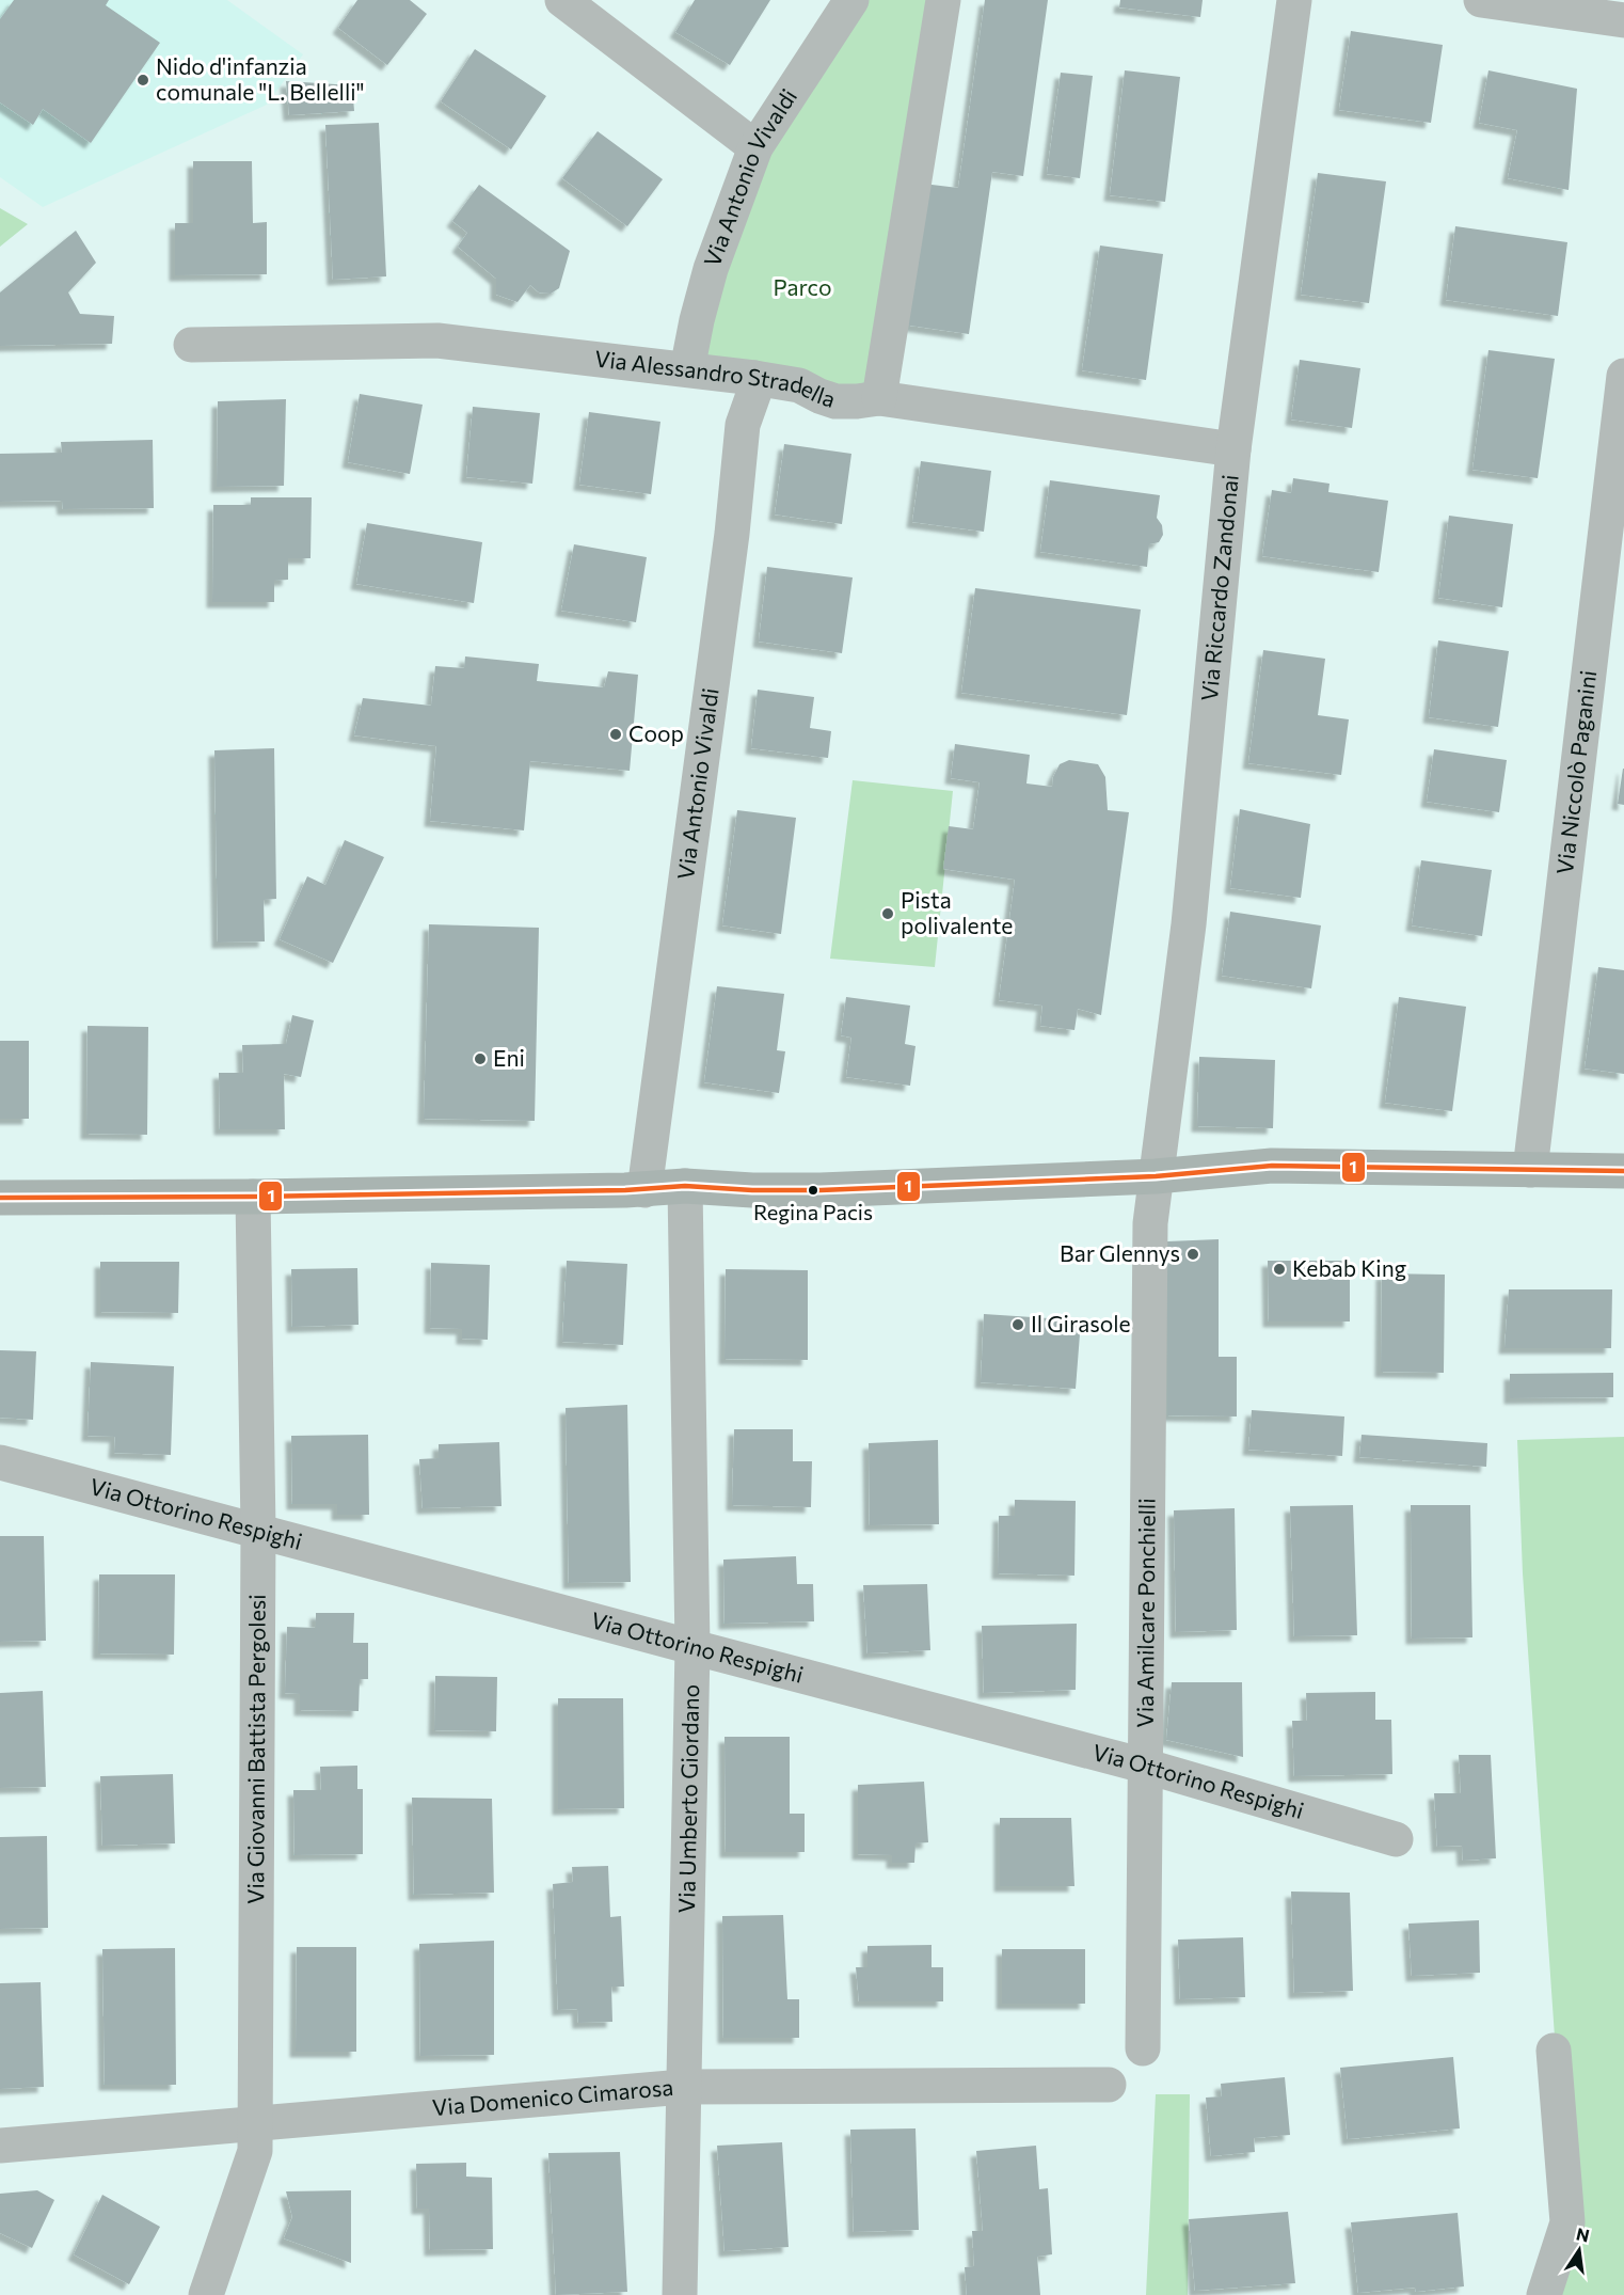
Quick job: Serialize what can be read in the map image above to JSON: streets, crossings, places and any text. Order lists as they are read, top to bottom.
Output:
{
  "streets": {
    "street": [
      "Via Antonio Vivaldi",
      "Via Alessandro Stradella",
      "Via Riccardo Zandonai",
      "Via Niccolò Paganini",
      "Via Ottorino Respighi",
      "Via Amilcare Ponchielli",
      "Via Giovanni Battista Pergolesi",
      "Via Umberto Giordano",
      "Via Domenico Cimarosa"
    ]
  },
  "crossings": [
    ["Via Antonio Vivaldi", "Via Alessandro Stradella"],
    ["Via Alessandro Stradella", "Via Riccardo Zandonai"],
    ["Via Riccardo Zandonai", "Via Amilcare Ponchielli"],
    ["Via Ottorino Respighi", "Via Amilcare Ponchielli"],
    ["Via Ottorino Respighi", "Via Giovanni Battista Pergolesi"],
    ["Via Ottorino Respighi", "Via Umberto Giordano"],
    ["Via Giovanni Battista Pergolesi", "Via Domenico Cimarosa"],
    ["Via Umberto Giordano", "Via Domenico Cimarosa"]
  ],
  "parks": ["Parco"],
  "places": [
    "Nido d'infanzia comunale \"L. Bellelli\"",
    "Coop",
    "Pista polivalente",
    "Eni",
    "Regina Pacis",
    "Bar Glennys",
    "Kebab King",
    "Il Girasole"
  ],
  "lines": ["transit line 1"],
  "north": "top"
}
